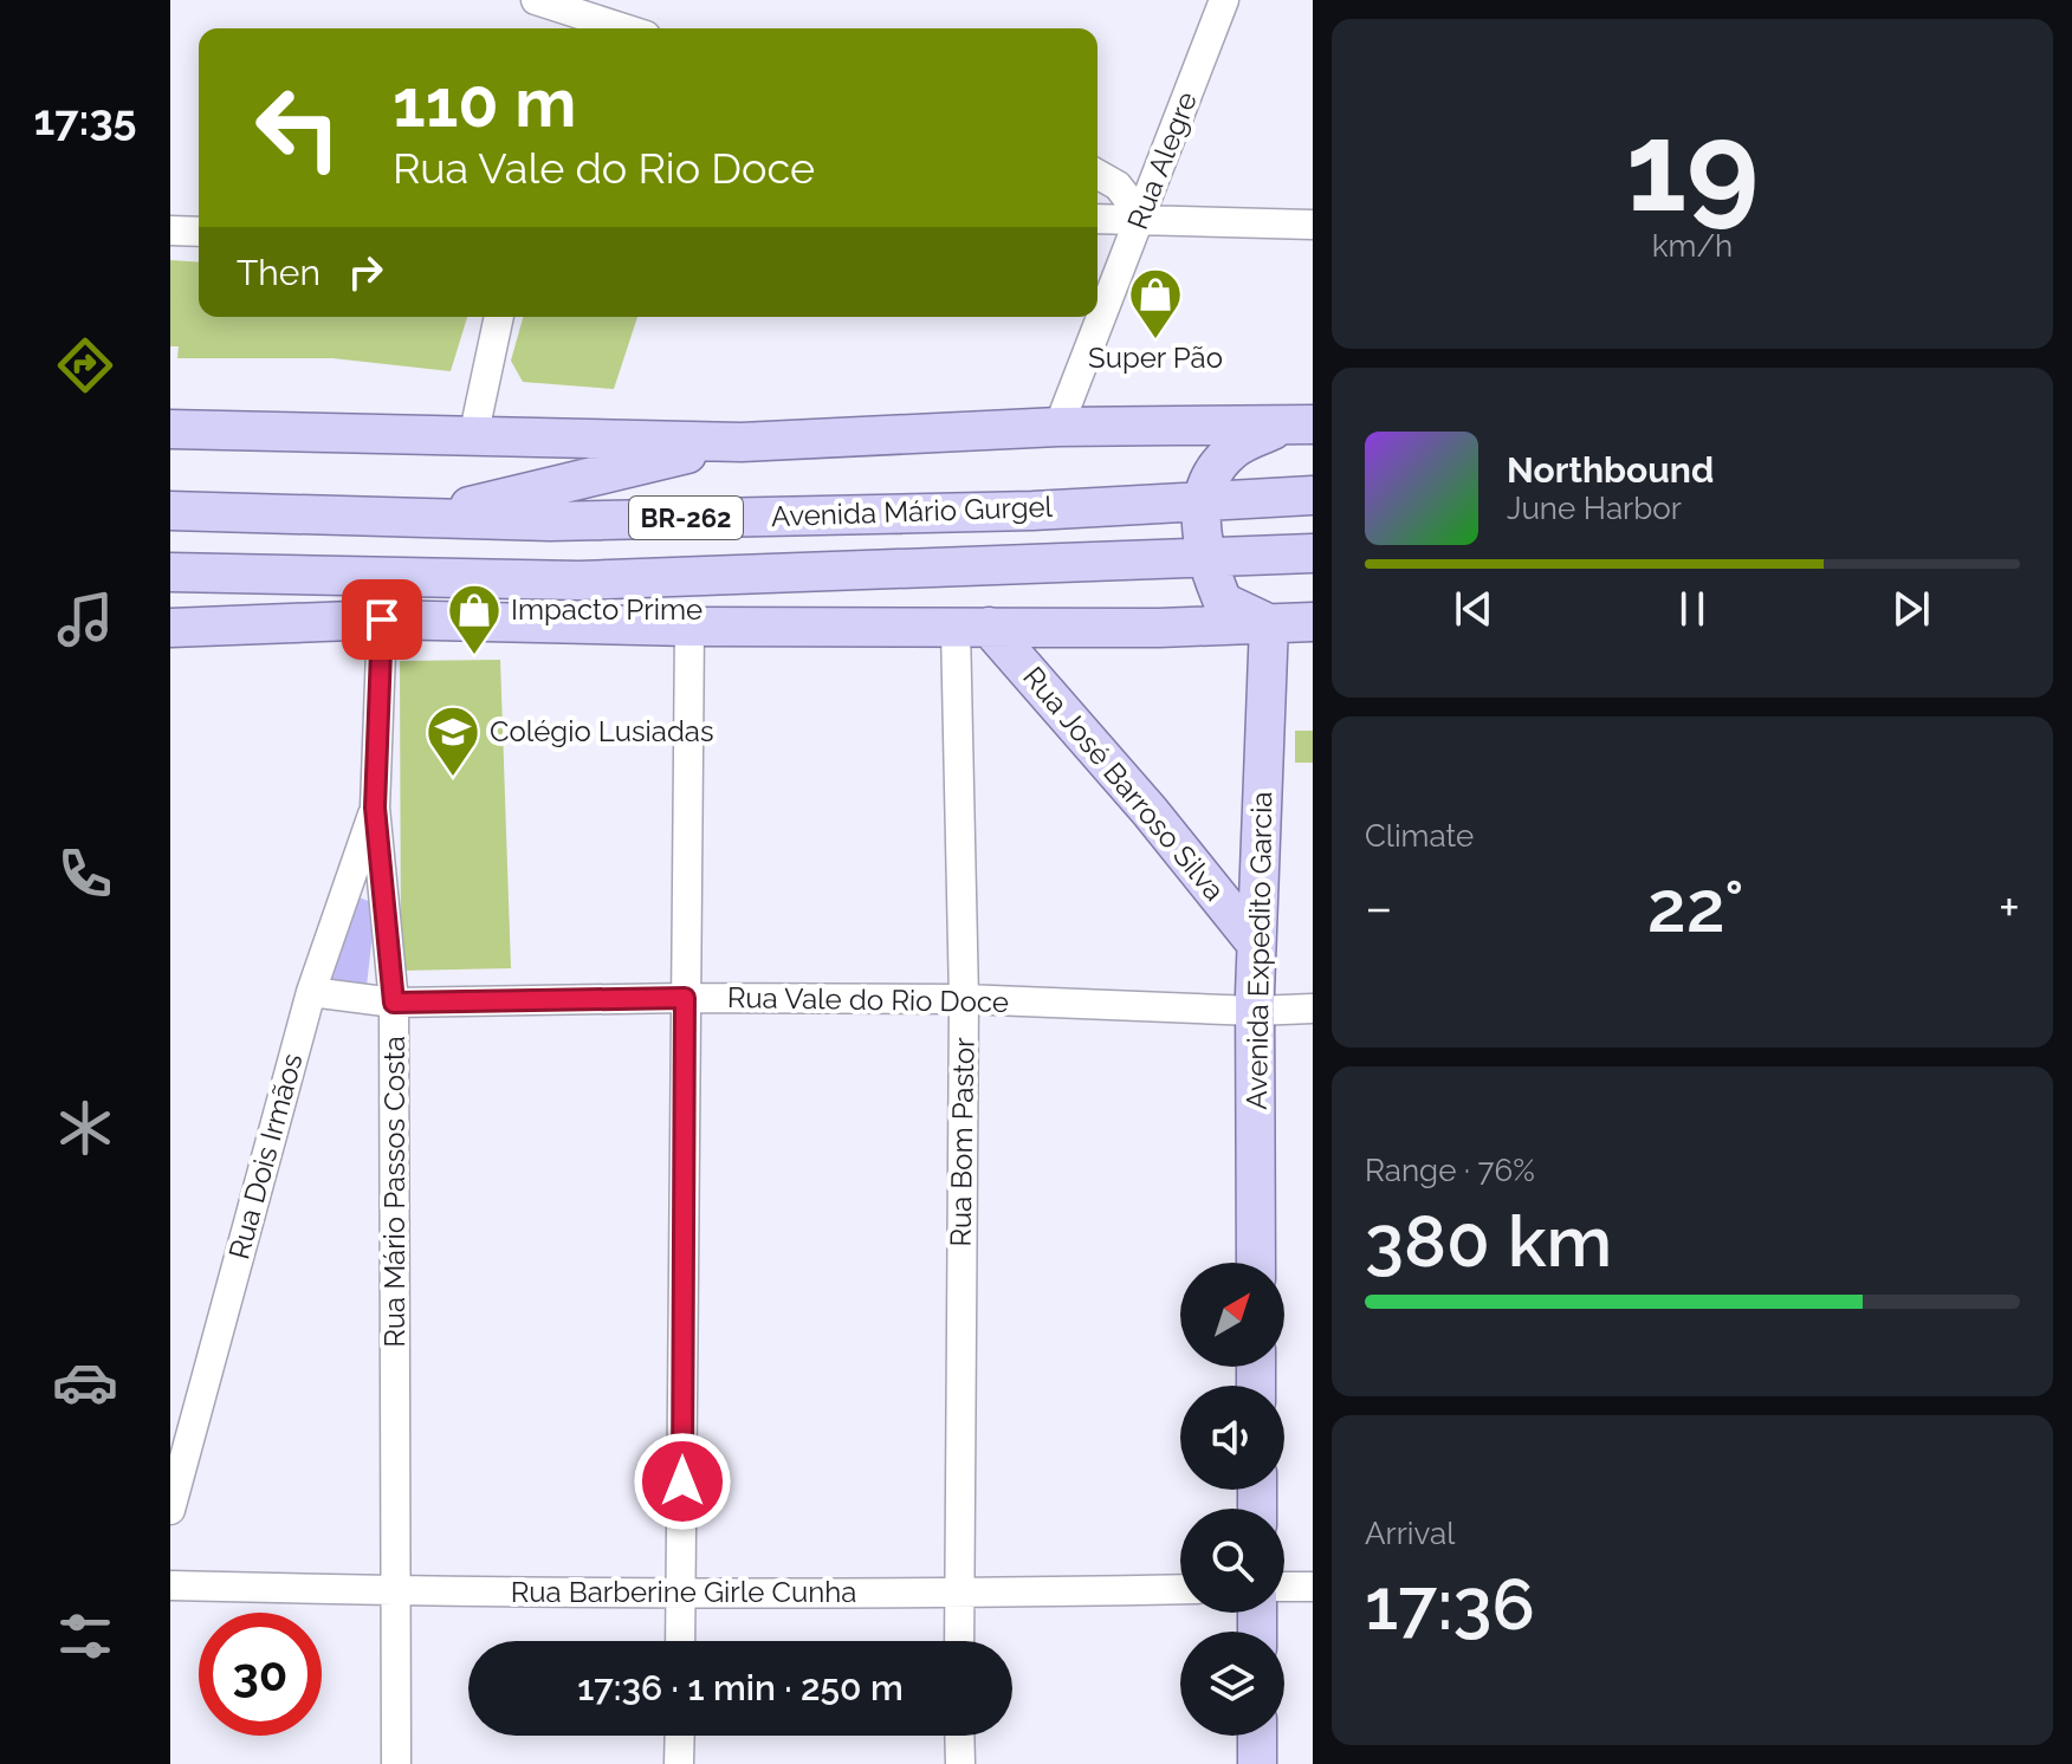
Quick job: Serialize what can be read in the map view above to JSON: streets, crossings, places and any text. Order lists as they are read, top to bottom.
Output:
{
  "streets": {
    "main road": [
      "Avenida Mário Gurgel",
      "BR-262",
      "Rua José Barroso Silva",
      "Avenida Expedito Garcia"
    ],
    "street": [
      "Rua Alegre",
      "Rua Vale do Rio Doce",
      "Rua Bom Pastor",
      "Rua Dois Irmãos",
      "Rua Mário Passos Costa",
      "Rua Barberine Girle Cunha"
    ]
  },
  "crossings": [
    ["Rua José Barroso Silva", "Avenida Expedito Garcia"],
    ["Rua José Barroso Silva", "Rua Bom Pastor"],
    ["Avenida Expedito Garcia", "Rua Vale do Rio Doce"],
    ["Rua Vale do Rio Doce", "Rua Bom Pastor"],
    ["Rua Vale do Rio Doce", "Rua Dois Irmãos"],
    ["Rua Vale do Rio Doce", "Rua Mário Passos Costa"],
    ["Rua Bom Pastor", "Rua Barberine Girle Cunha"],
    ["Rua Dois Irmãos", "Rua Mário Passos Costa"],
    ["Rua Mário Passos Costa", "Rua Barberine Girle Cunha"]
  ],
  "places": {
    "shop": ["Super Pão", "Impacto Prime"],
    "school or university": ["Colégio Lusiadas"]
  },
  "north": "top right",
  "page": {
    "tabs": "17:35",
    "tile": [
      ["19", "km/h"],
      "Climate",
      ["Range · 76%", "380 km"],
      ["Arrival", "17:36"]
    ],
    "turn": ["110 m", "Rua Vale do Rio Doce"],
    "then": "Then",
    "song": ["Northbound", "June Harbor"],
    "heat": ["−", "22°", "+"],
    "limit": "30",
    "trip": "17:36 · 1 min · 250 m"
  }
}
